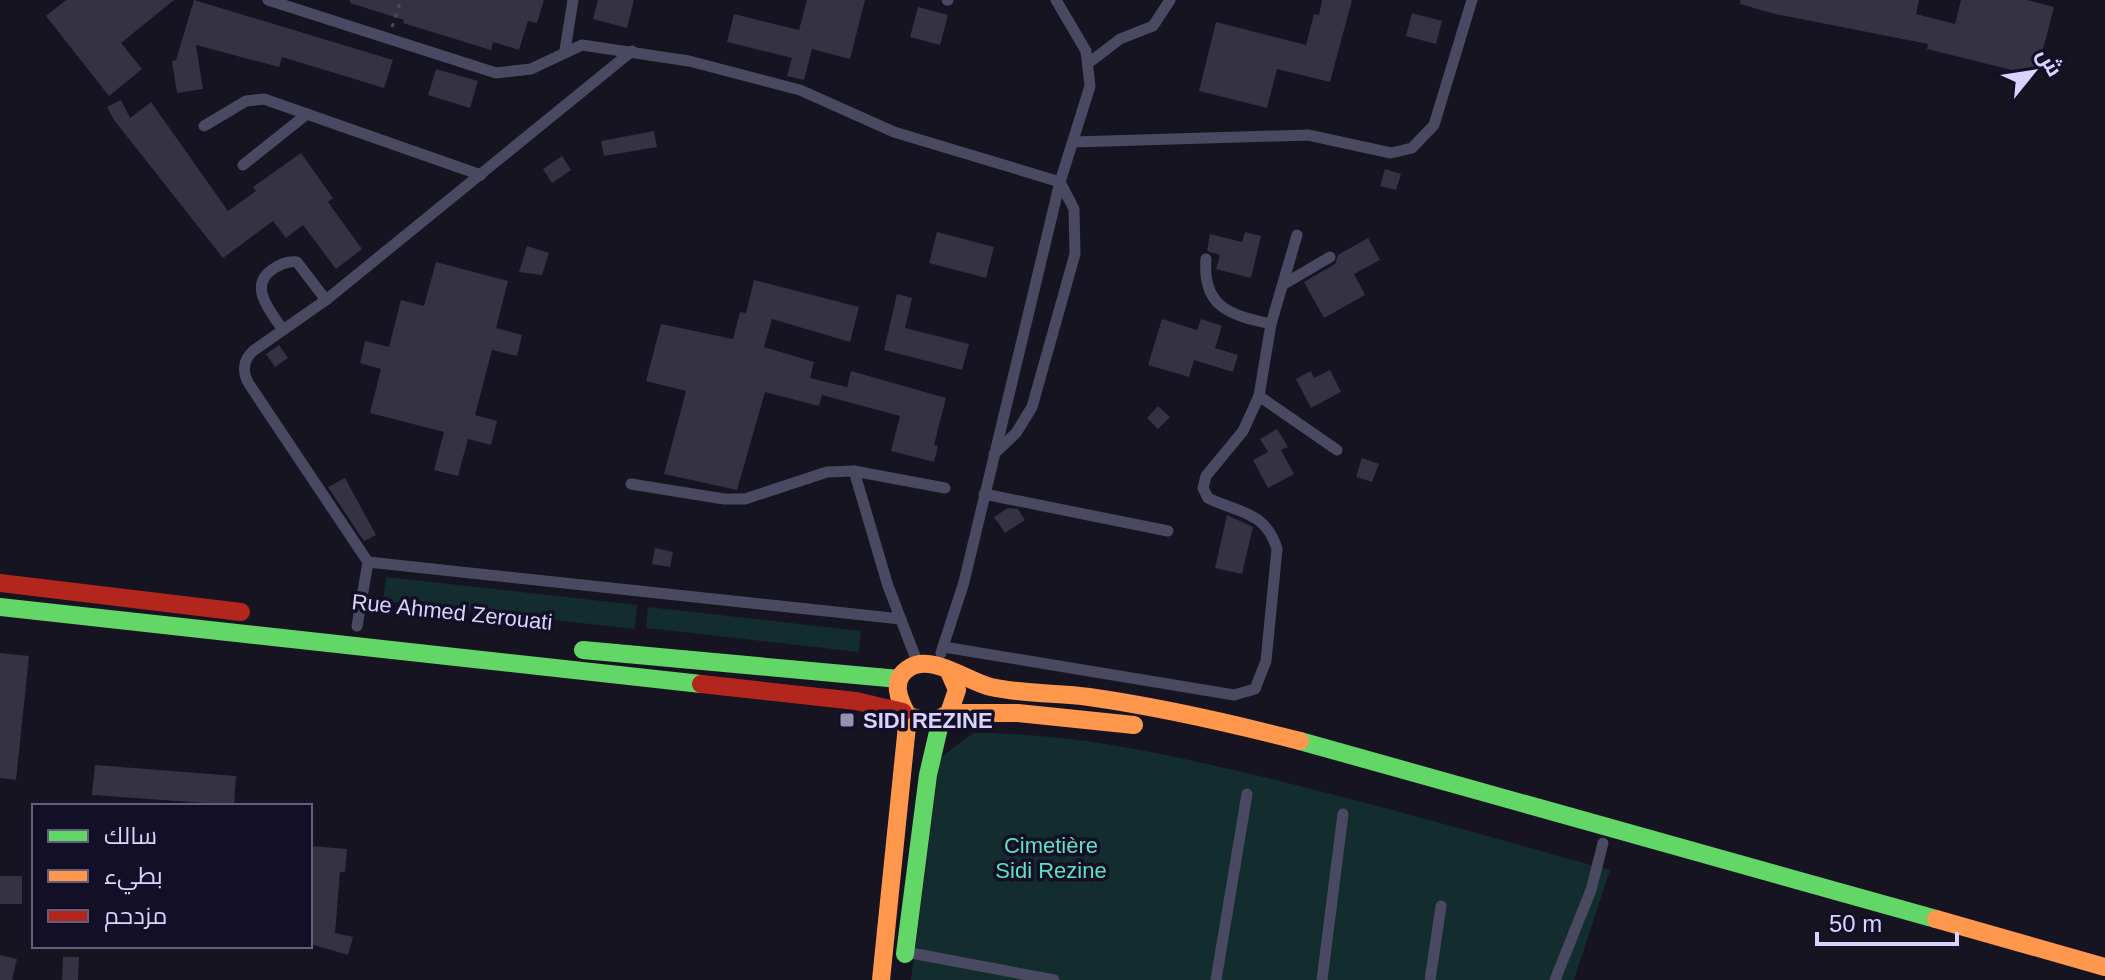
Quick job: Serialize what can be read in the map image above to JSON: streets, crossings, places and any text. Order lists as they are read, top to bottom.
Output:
{
  "streets": {
    "main road": ["Rue Ahmed Zerouati"]
  },
  "parks": ["Cimetière Sidi Rezine"],
  "places": {
    "transit": ["SIDI REZINE"]
  },
  "legend": ["سالك", "بطيء", "مزدحم"],
  "scale_bar": "50 m",
  "north": "top right"
}
